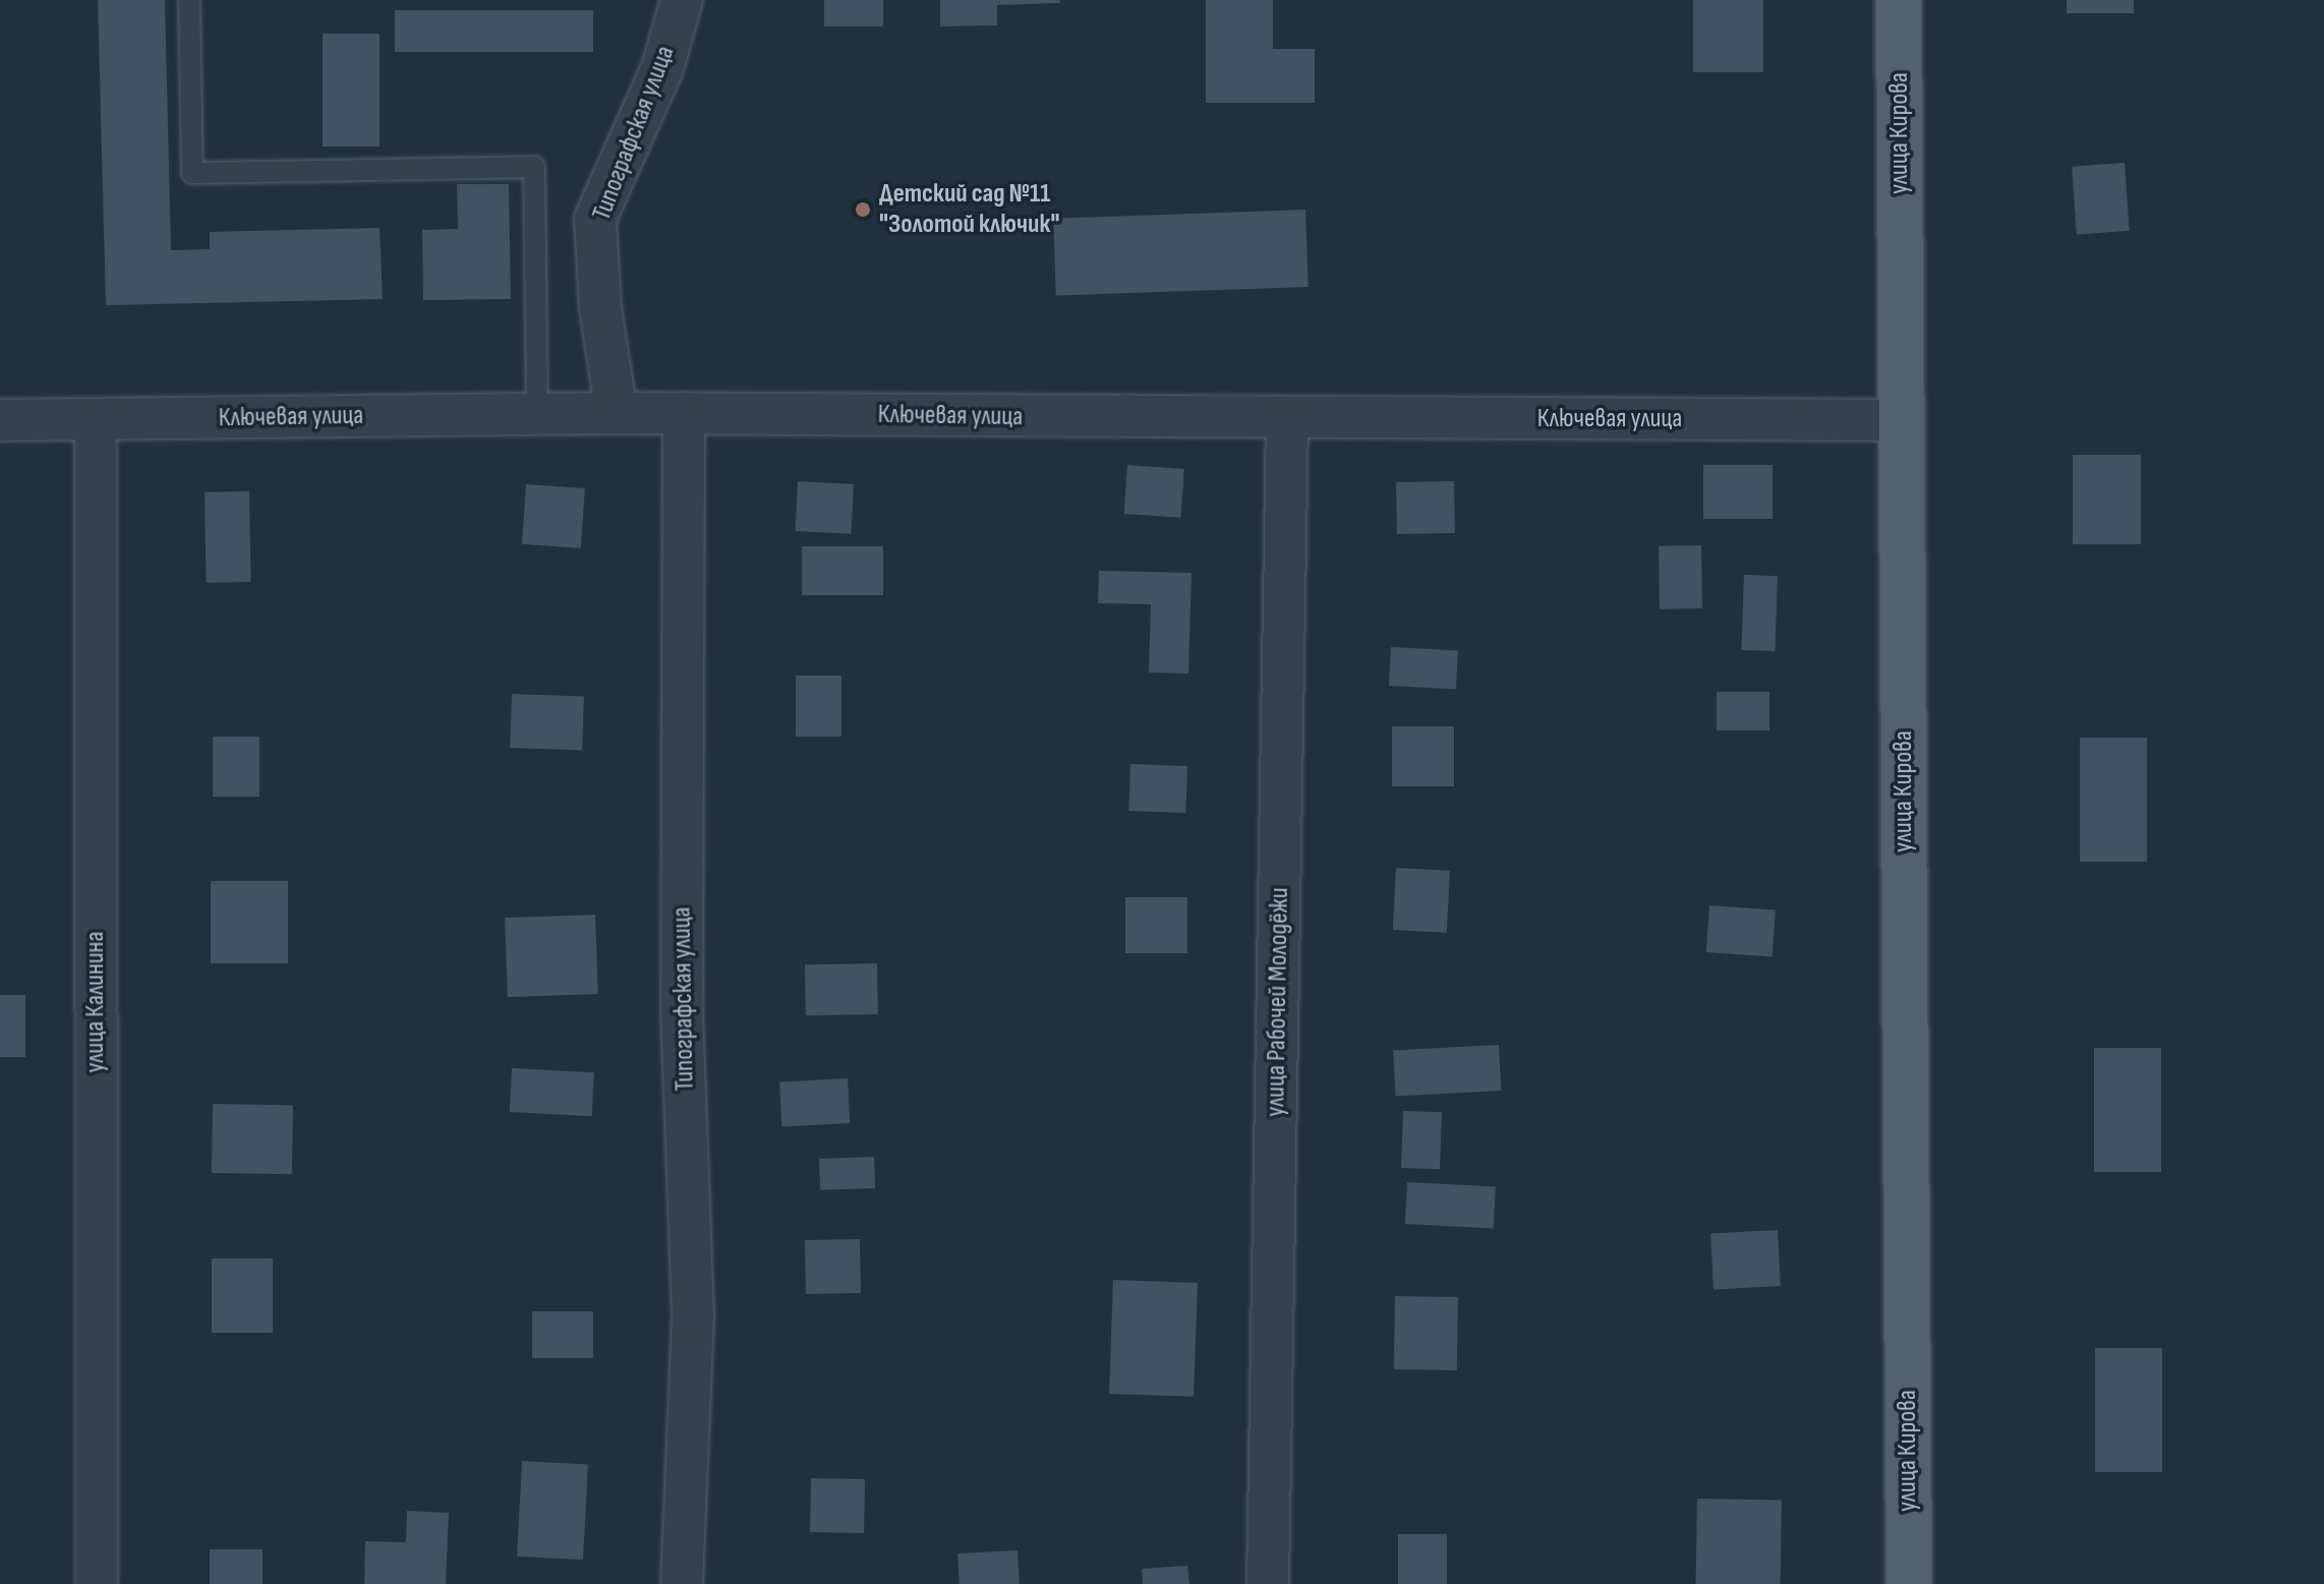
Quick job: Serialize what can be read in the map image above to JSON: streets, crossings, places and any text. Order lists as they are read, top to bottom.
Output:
{
  "streets": {
    "main road": ["улица Кирова"],
    "street": [
      "Типографская улица",
      "Ключевая улица",
      "улица Калинина",
      "улица Рабочей Молодёжи"
    ]
  },
  "crossings": [
    ["Типографская улица", "Ключевая улица"],
    ["улица Кирова", "Ключевая улица"],
    ["Ключевая улица", "улица Калинина"],
    ["Ключевая улица", "улица Рабочей Молодёжи"]
  ],
  "places": ["Детский сад №11 \"Золотой ключик\""]
}
